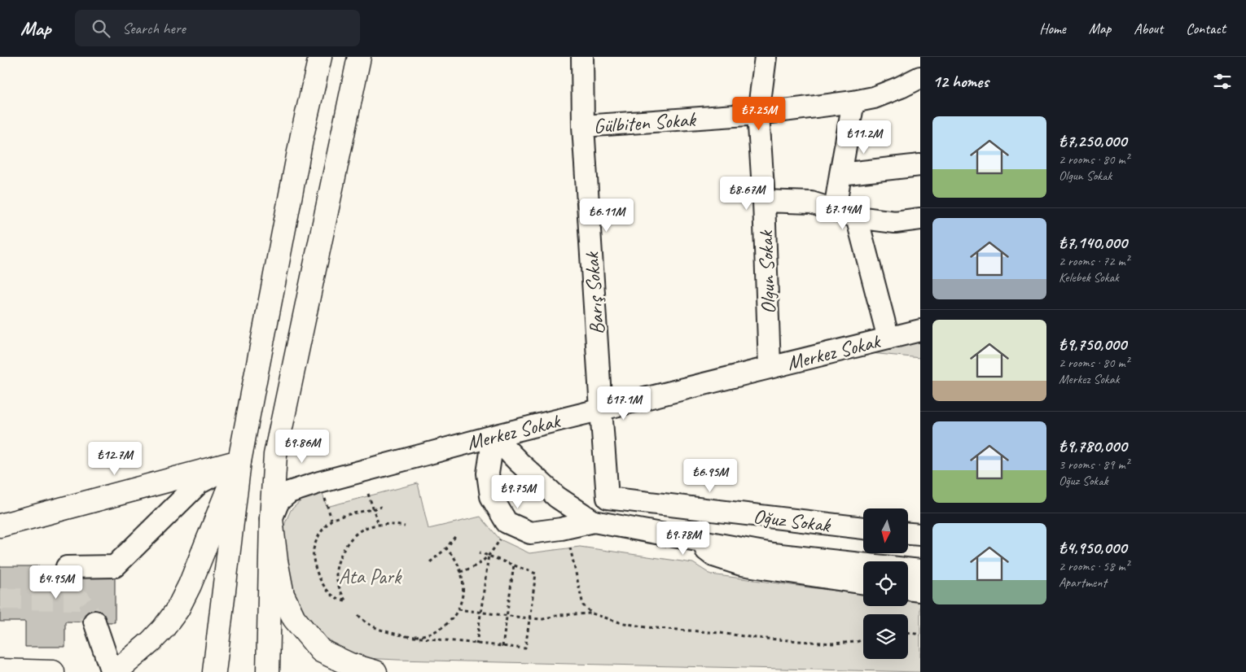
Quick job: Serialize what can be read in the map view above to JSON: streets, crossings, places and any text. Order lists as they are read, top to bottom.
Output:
{
  "streets": {
    "street": [
      "Gülbiten Sokak",
      "Olgun Sokak",
      "Barış Sokak",
      "Merkez Sokak",
      "Oğuz Sokak"
    ]
  },
  "crossings": [
    ["Gülbiten Sokak", "Olgun Sokak"],
    ["Gülbiten Sokak", "Barış Sokak"],
    ["Olgun Sokak", "Merkez Sokak"],
    ["Barış Sokak", "Merkez Sokak"],
    ["Barış Sokak", "Oğuz Sokak"],
    ["Merkez Sokak", "Oğuz Sokak"]
  ],
  "parks": ["Ata Park"],
  "north": "bottom",
  "page": {
    "header": "Map",
    "search": "Search here",
    "nav": [
      "Home",
      "Map",
      "About",
      "Contact"
    ],
    "heading": "12 homes",
    "price": [
      "₺7.25M",
      "₺11.2M",
      "₺8.67M",
      "₺7.14M",
      "₺6.11M",
      "₺17.1M",
      "₺9.86M",
      "₺12.7M",
      "₺6.95M",
      "₺9.75M",
      "₺9.78M",
      "₺4.95M"
    ],
    "list": [
      {
        "name": "₺7,250,000",
        "note": "2 rooms · 80 m² · Olgun Sokak"
      },
      {
        "name": "₺7,140,000",
        "note": "2 rooms · 72 m² · Kelebek Sokak"
      },
      {
        "name": "₺9,750,000",
        "note": "2 rooms · 80 m² · Merkez Sokak"
      },
      {
        "name": "₺9,780,000",
        "note": "3 rooms · 89 m² · Oğuz Sokak"
      },
      {
        "name": "₺4,950,000",
        "note": "2 rooms · 58 m² · Apartment"
      }
    ]
  }
}
